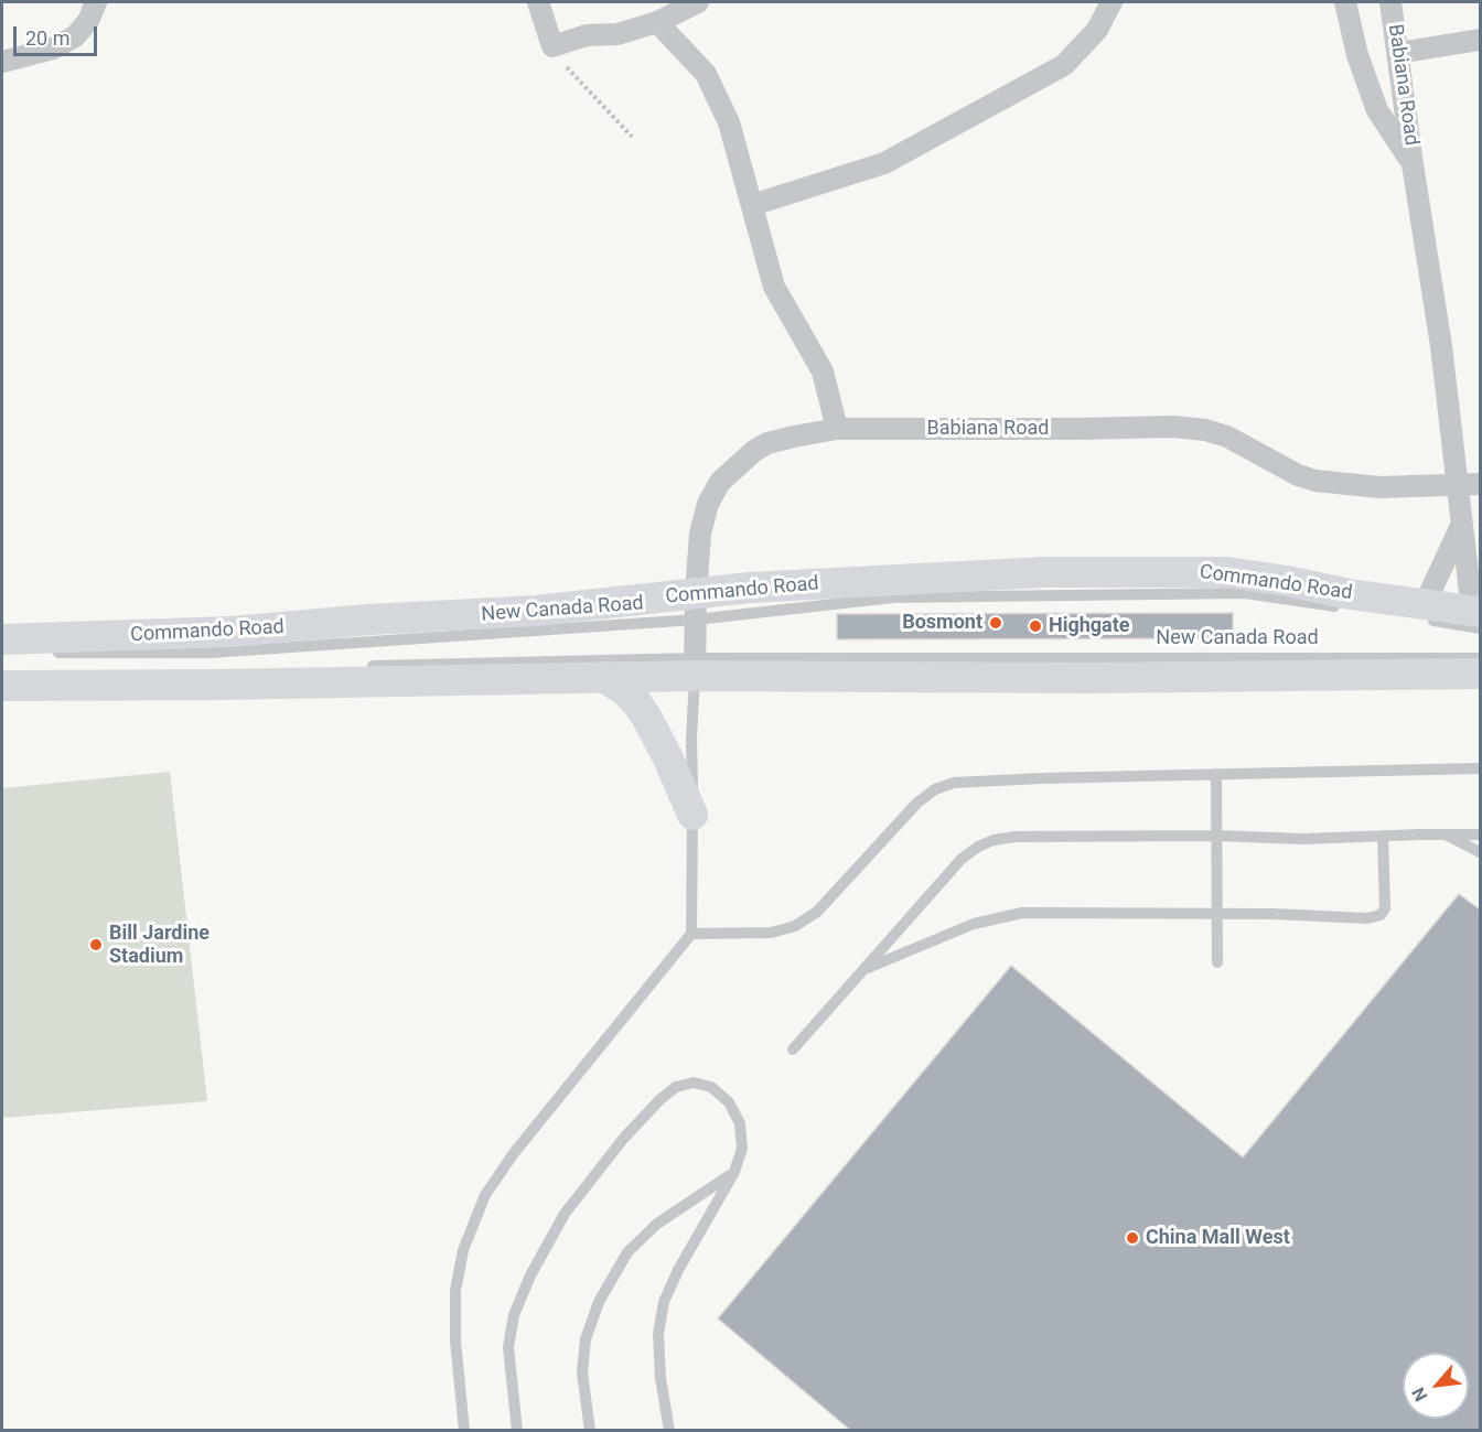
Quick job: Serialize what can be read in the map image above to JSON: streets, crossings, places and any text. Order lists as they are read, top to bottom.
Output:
{
  "streets": {
    "main road": ["Commando Road"],
    "street": ["Babiana Road"],
    "lane": ["New Canada Road"]
  },
  "crossings": [
    ["Babiana Road", "Commando Road"],
    ["Babiana Road", "New Canada Road"],
    ["Commando Road", "New Canada Road"]
  ],
  "places": [
    "Bosmont",
    "Highgate",
    "Bill Jardine Stadium",
    "China Mall West"
  ],
  "scale_bar": "20 m",
  "north": "bottom left"
}
